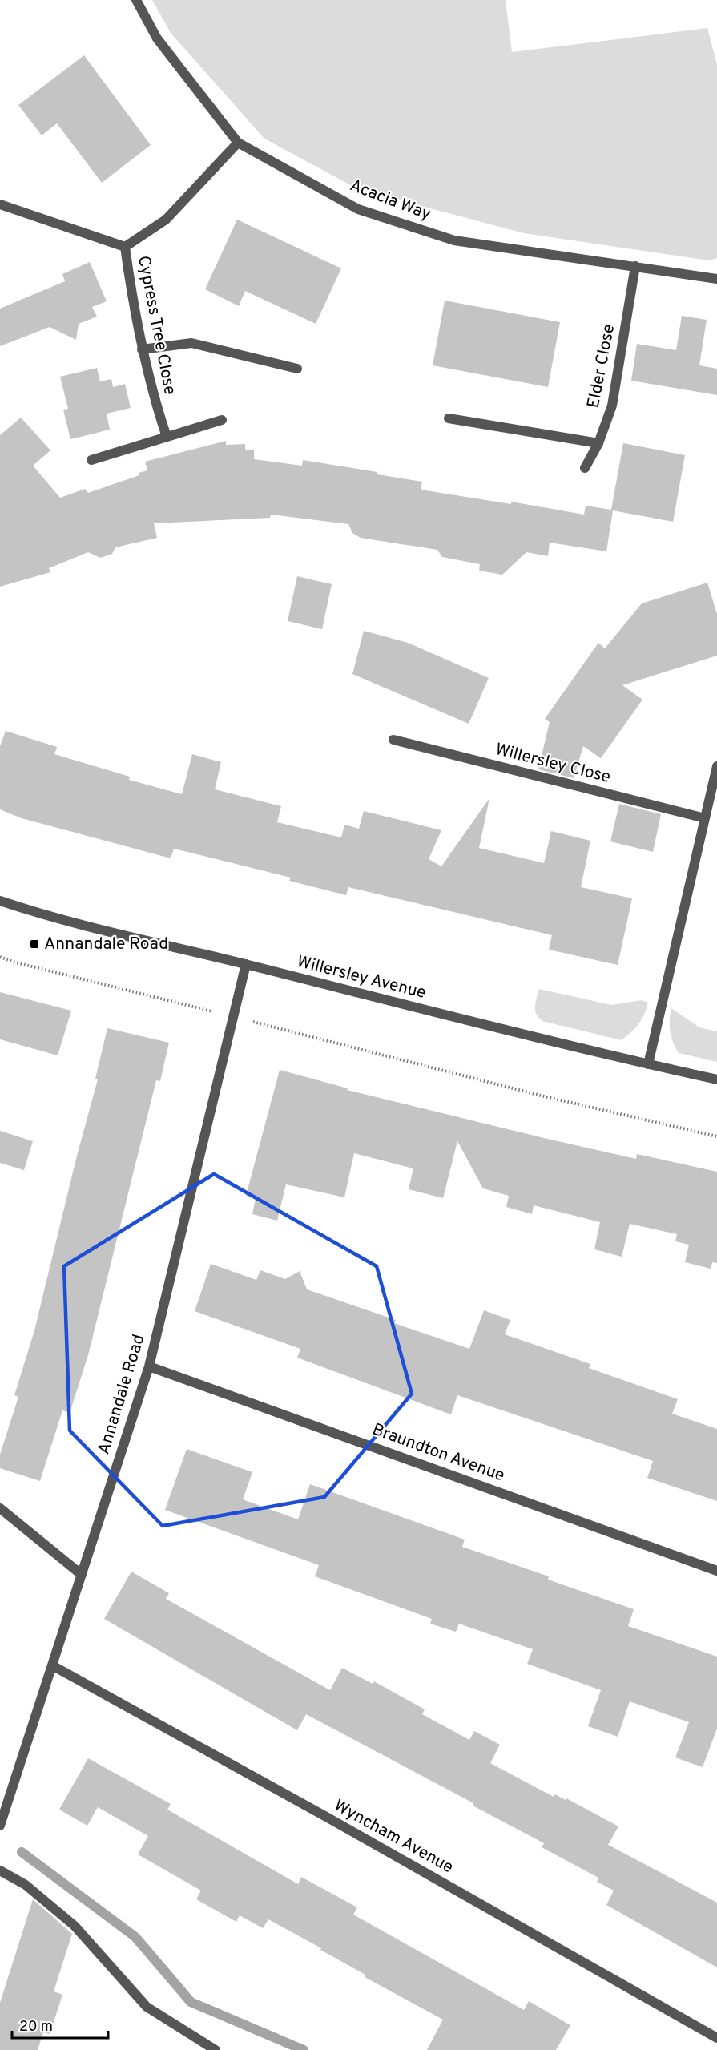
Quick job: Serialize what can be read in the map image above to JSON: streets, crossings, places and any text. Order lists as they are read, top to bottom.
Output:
{
  "streets": {
    "street": [
      "Acacia Way",
      "Cypress Tree Close",
      "Elder Close",
      "Willersley Close",
      "Willersley Avenue",
      "Annandale Road",
      "Braundton Avenue",
      "Wyncham Avenue"
    ]
  },
  "crossings": [
    ["Acacia Way", "Elder Close"],
    ["Willersley Avenue", "Annandale Road"],
    ["Annandale Road", "Braundton Avenue"],
    ["Annandale Road", "Wyncham Avenue"]
  ],
  "places": {
    "transit": ["Annandale Road"]
  },
  "scale_bar": "20 m"
}
